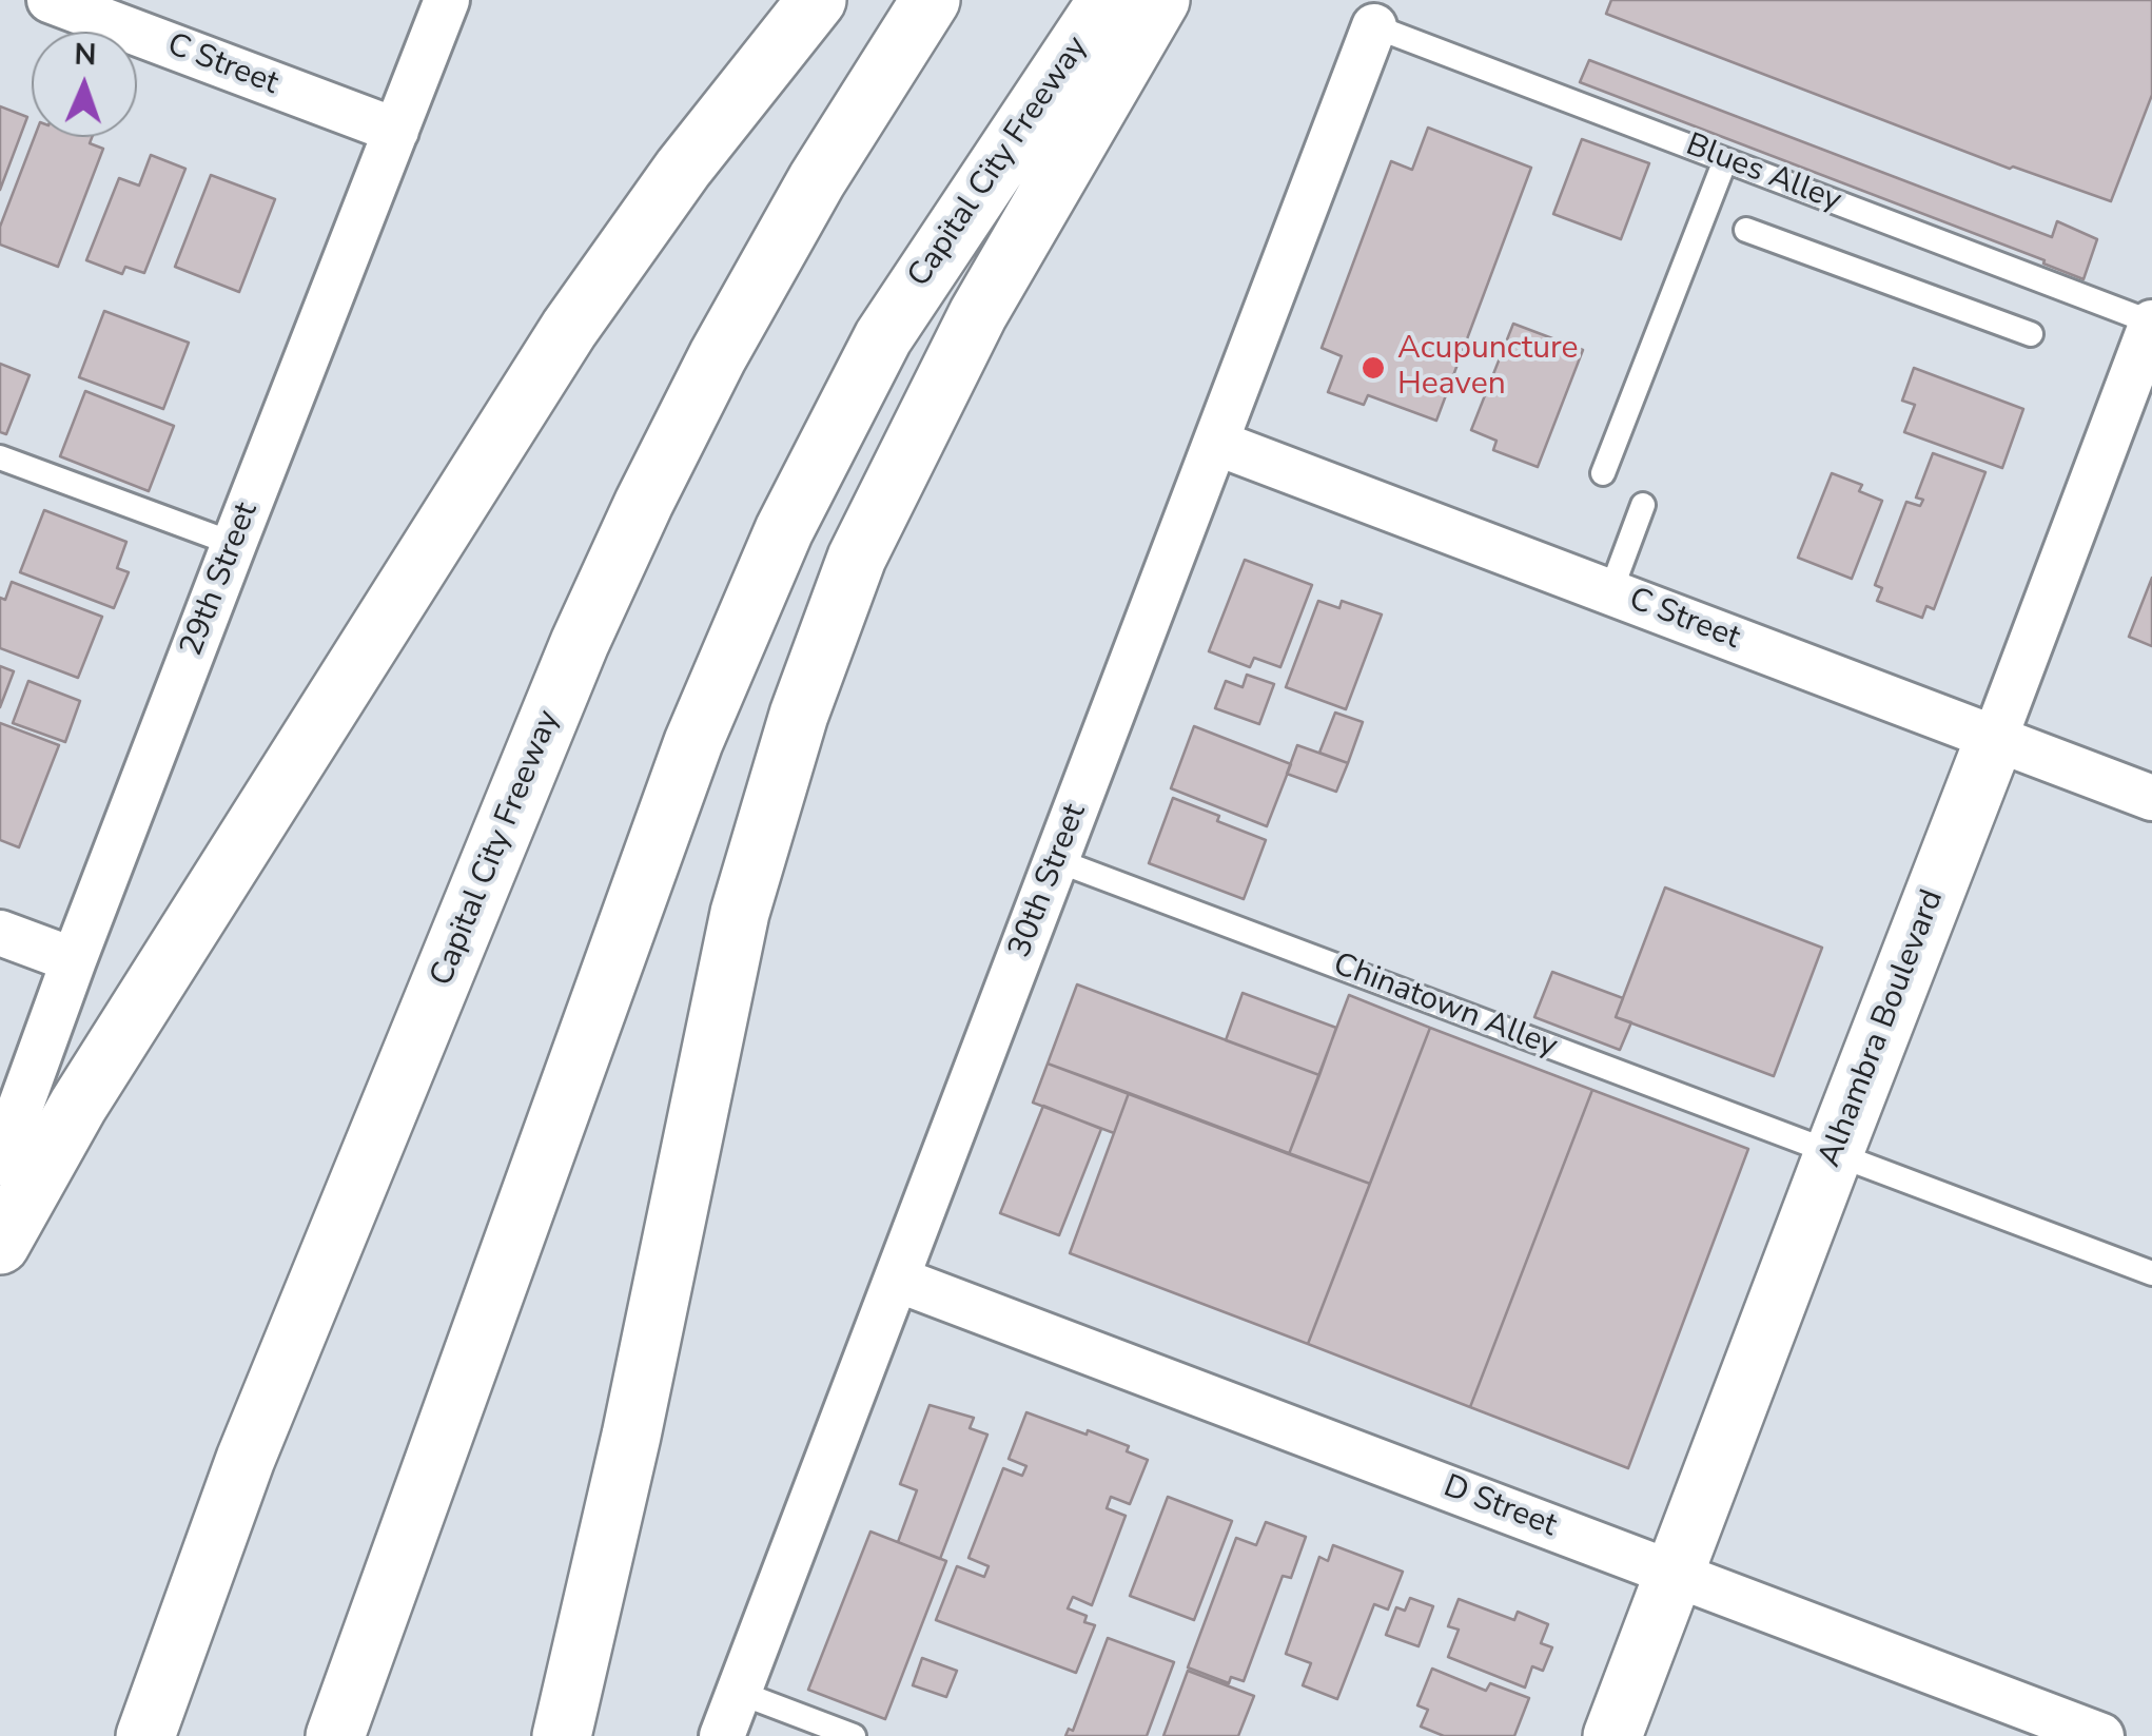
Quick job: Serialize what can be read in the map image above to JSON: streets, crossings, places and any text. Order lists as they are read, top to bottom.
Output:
{
  "streets": {
    "main road": ["Capital City Freeway", "Alhambra Boulevard"],
    "street": [
      "C Street",
      "29th Street",
      "30th Street",
      "D Street"
    ],
    "lane": ["Blues Alley", "Chinatown Alley"]
  },
  "crossings": [
    ["C Street", "29th Street"],
    ["C Street", "30th Street"],
    ["C Street", "Alhambra Boulevard"],
    ["Blues Alley", "30th Street"],
    ["Blues Alley", "Alhambra Boulevard"],
    ["30th Street", "Chinatown Alley"],
    ["30th Street", "D Street"],
    ["Chinatown Alley", "Alhambra Boulevard"],
    ["Alhambra Boulevard", "D Street"]
  ],
  "places": ["Acupuncture Heaven"],
  "north": "top"
}
